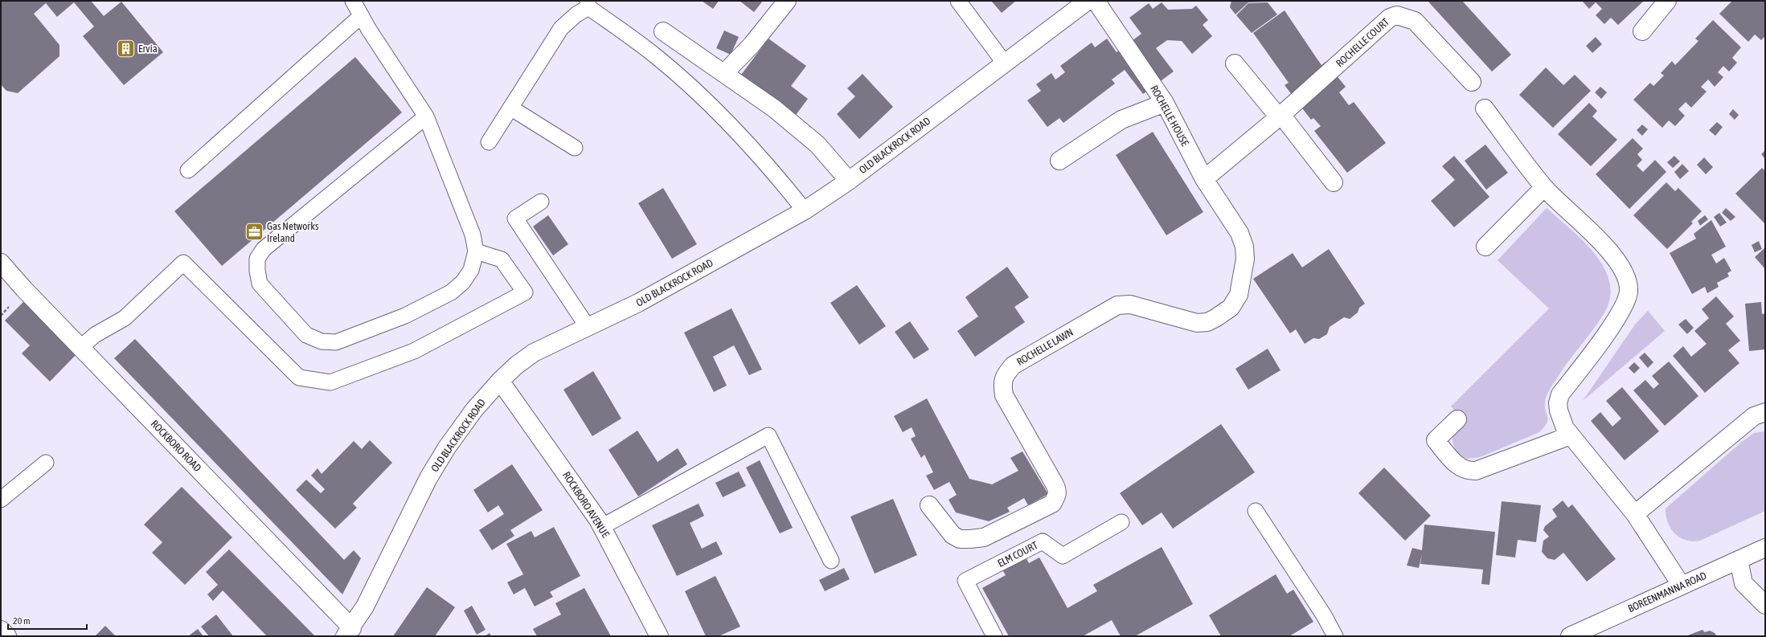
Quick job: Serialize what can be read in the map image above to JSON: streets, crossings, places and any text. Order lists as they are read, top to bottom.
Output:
{
  "streets": {
    "main road": [
      "ROCHELLE COURT",
      "ROCHELLE HOUSE",
      "OLD BLACKROCK ROAD",
      "ROCHELLE LAWN",
      "ROCKBORO ROAD",
      "ROCKBORO AVENUE",
      "BOREENMANNA ROAD"
    ],
    "lane": ["ELM COURT"]
  },
  "crossings": [
    ["ROCHELLE COURT", "ROCHELLE HOUSE"],
    ["ROCHELLE HOUSE", "ROCHELLE LAWN"],
    ["OLD BLACKROCK ROAD", "ROCKBORO ROAD"],
    ["OLD BLACKROCK ROAD", "ROCKBORO AVENUE"]
  ],
  "places": {
    "building": ["Ervia"],
    "office": ["Gas Networks Ireland"]
  },
  "scale_bar": "20 m"
}
